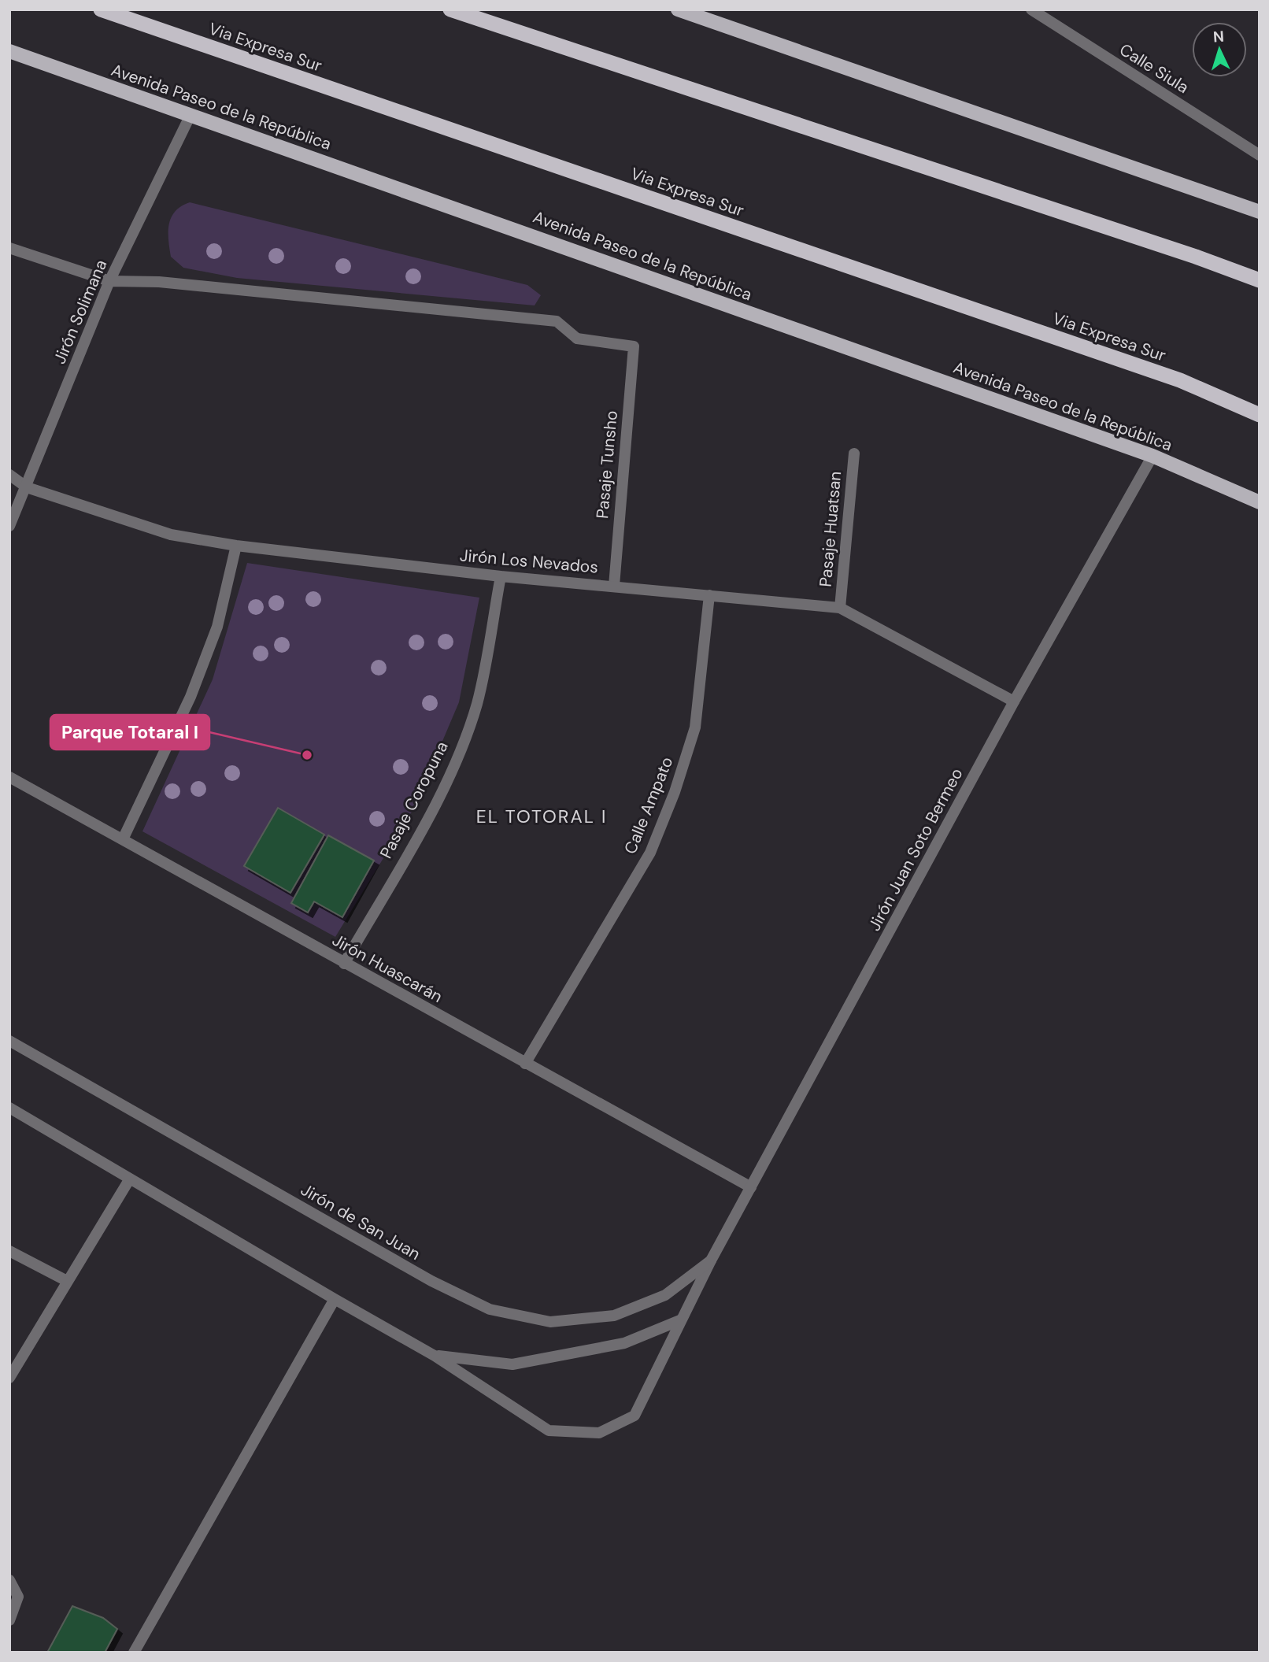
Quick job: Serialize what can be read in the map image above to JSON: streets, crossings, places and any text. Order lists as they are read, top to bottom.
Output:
{
  "streets": {
    "highway": ["Via Expresa Sur"],
    "main road": ["Avenida Paseo de la República"],
    "street": [
      "Calle Siula",
      "Jirón Solimana",
      "Pasaje Tunsho",
      "Pasaje Huatsan",
      "Jirón Los Nevados",
      "Pasaje Coropuna",
      "Calle Ampato",
      "Jirón Juan Soto Bermeo",
      "Jirón Huascarán",
      "Jirón de San Juan"
    ]
  },
  "crossings": [
    ["Avenida Paseo de la República", "Jirón Solimana"],
    ["Avenida Paseo de la República", "Jirón Juan Soto Bermeo"],
    ["Jirón Solimana", "Pasaje Tunsho"],
    ["Jirón Solimana", "Jirón Los Nevados"],
    ["Pasaje Tunsho", "Jirón Los Nevados"],
    ["Pasaje Huatsan", "Jirón Los Nevados"],
    ["Jirón Los Nevados", "Pasaje Coropuna"],
    ["Jirón Los Nevados", "Calle Ampato"],
    ["Jirón Los Nevados", "Jirón Juan Soto Bermeo"],
    ["Pasaje Coropuna", "Jirón Huascarán"],
    ["Calle Ampato", "Jirón Huascarán"],
    ["Jirón Juan Soto Bermeo", "Jirón Huascarán"],
    ["Jirón Juan Soto Bermeo", "Jirón de San Juan"]
  ],
  "districts": ["EL TOTORAL I"],
  "places": ["Parque Totaral I"],
  "north": "top"
}
